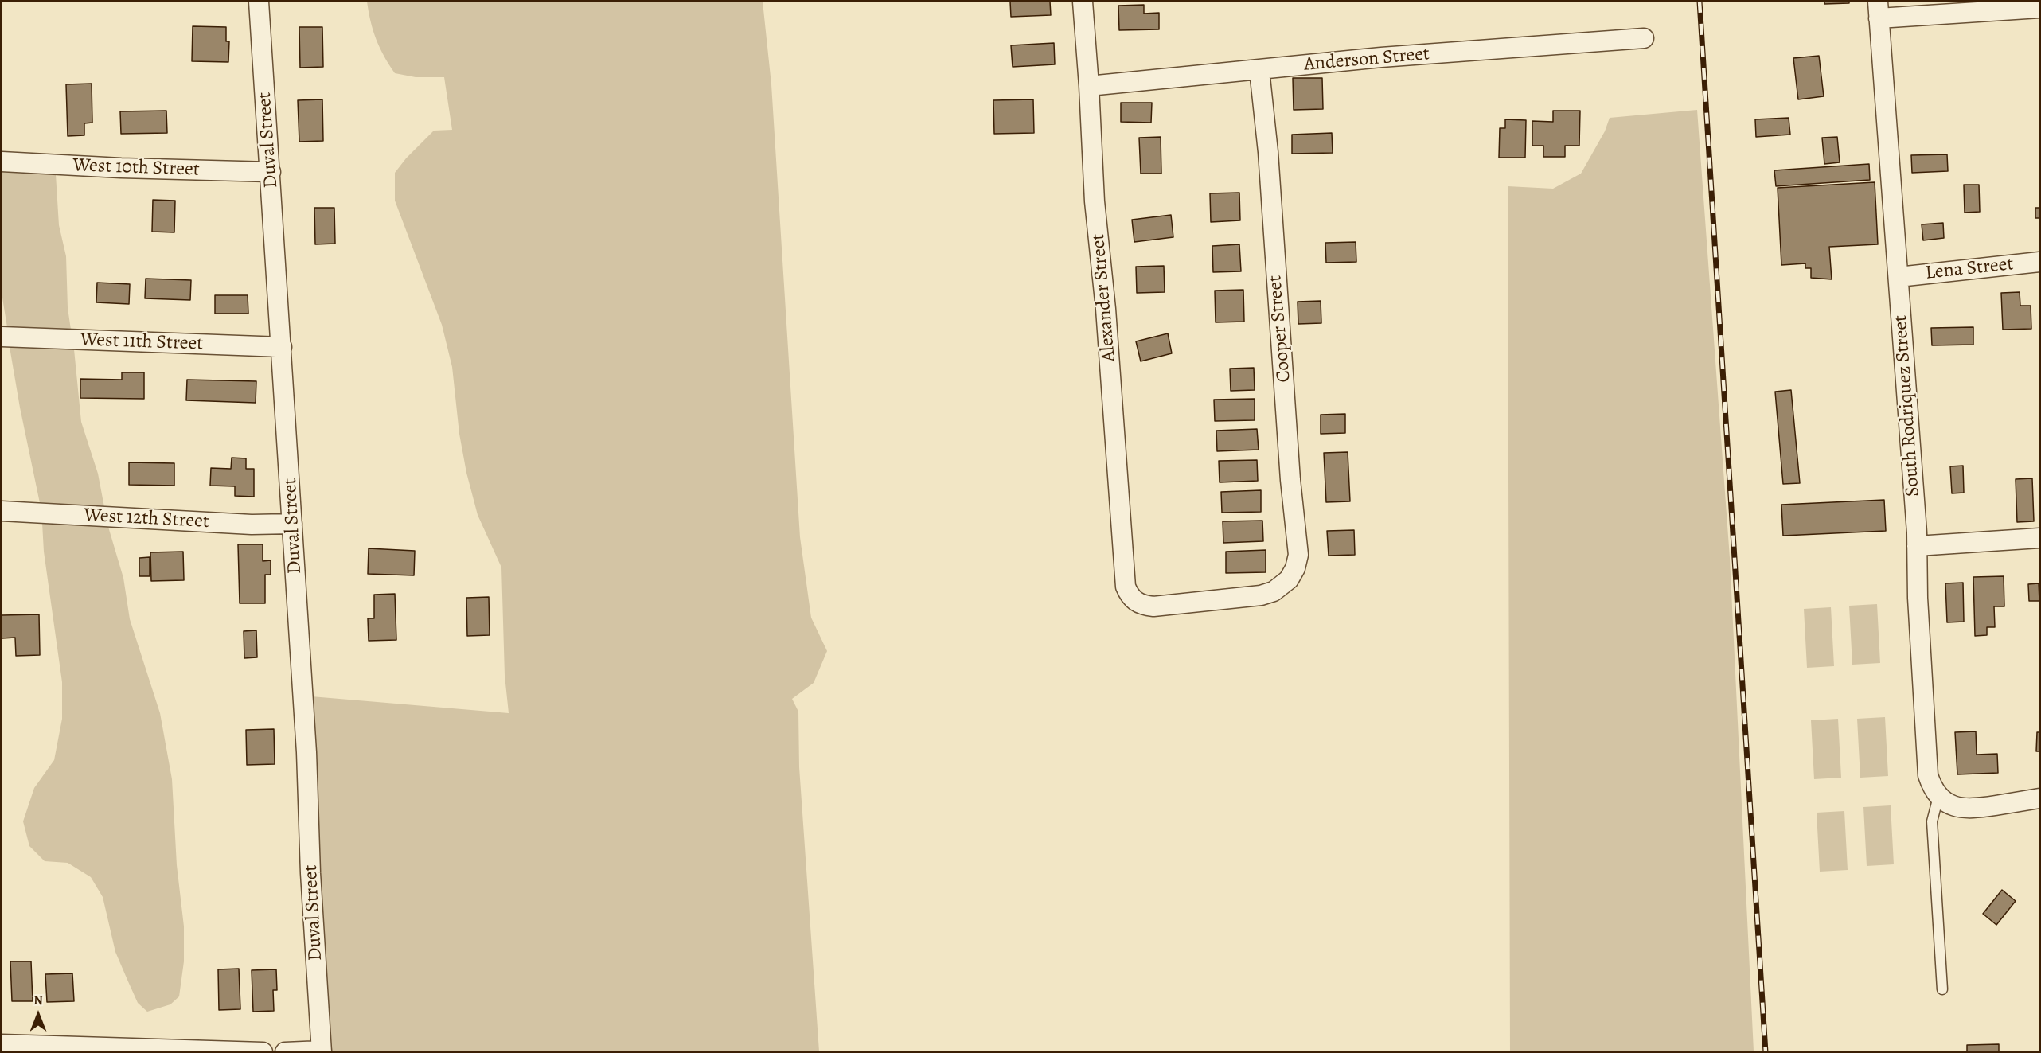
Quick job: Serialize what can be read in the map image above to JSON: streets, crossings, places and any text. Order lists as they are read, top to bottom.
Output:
{
  "streets": {
    "street": [
      "Anderson Street",
      "Duval Street",
      "West 10th Street",
      "Lena Street",
      "Alexander Street",
      "Cooper Street",
      "West 11th Street",
      "South Rodriquez Street",
      "West 12th Street"
    ]
  },
  "crossings": [
    ["Anderson Street", "Alexander Street"],
    ["Anderson Street", "Cooper Street"],
    ["Duval Street", "West 10th Street"],
    ["Duval Street", "West 11th Street"],
    ["Duval Street", "West 12th Street"],
    ["Lena Street", "South Rodriquez Street"],
    ["Alexander Street", "Cooper Street"]
  ],
  "north": "top"
}
